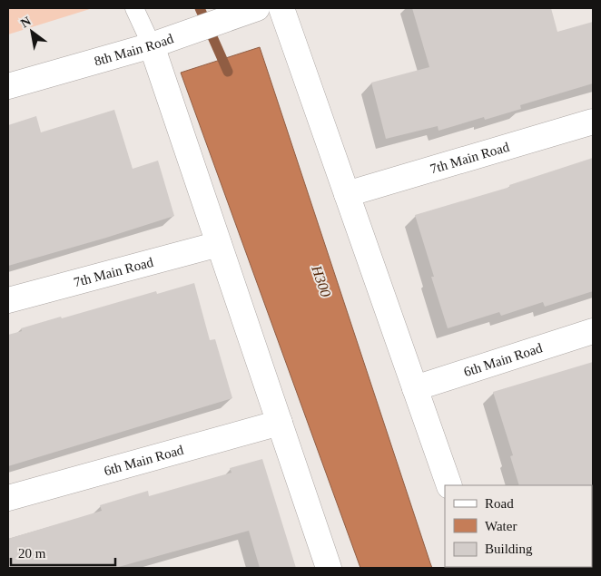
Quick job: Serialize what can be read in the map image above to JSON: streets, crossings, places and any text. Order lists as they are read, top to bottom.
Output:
{
  "streets": {
    "street": ["8th Main Road", "7th Main Road", "6th Main Road"]
  },
  "water": ["H300"],
  "legend": ["Road", "Water", "Building"],
  "scale_bar": "20 m",
  "north": "top left"
}
